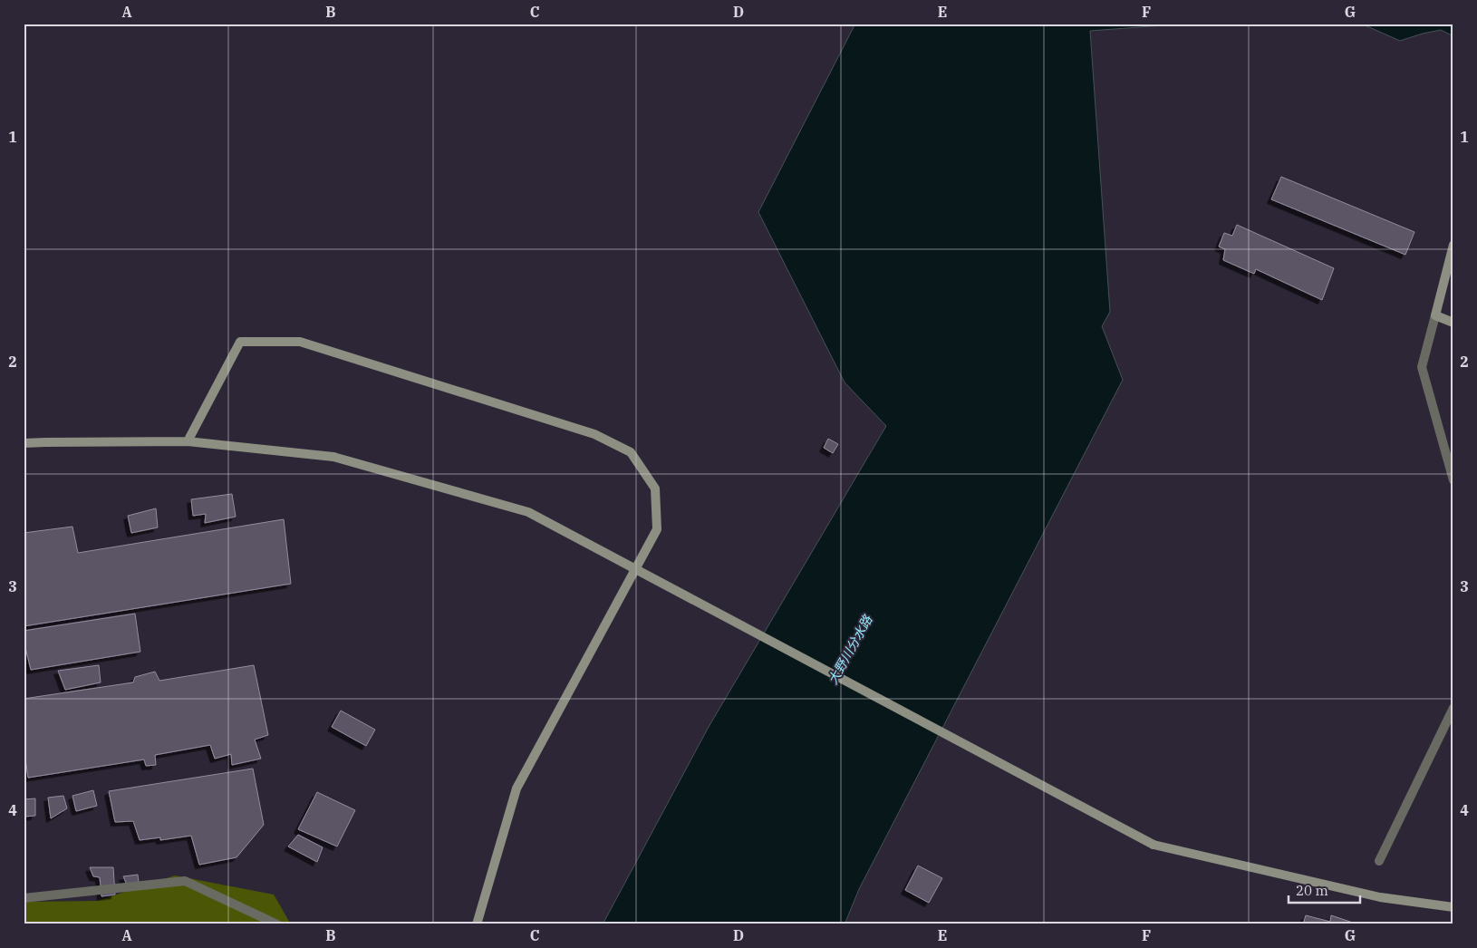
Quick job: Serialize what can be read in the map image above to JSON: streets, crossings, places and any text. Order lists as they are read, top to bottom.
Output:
{
  "water": ["大野川分水路"],
  "scale_bar": "20 m",
  "grid": {
    "columns": [
      "A",
      "B",
      "C",
      "D",
      "E",
      "F",
      "G"
    ],
    "rows": [
      "1",
      "2",
      "3",
      "4"
    ]
  }
}
